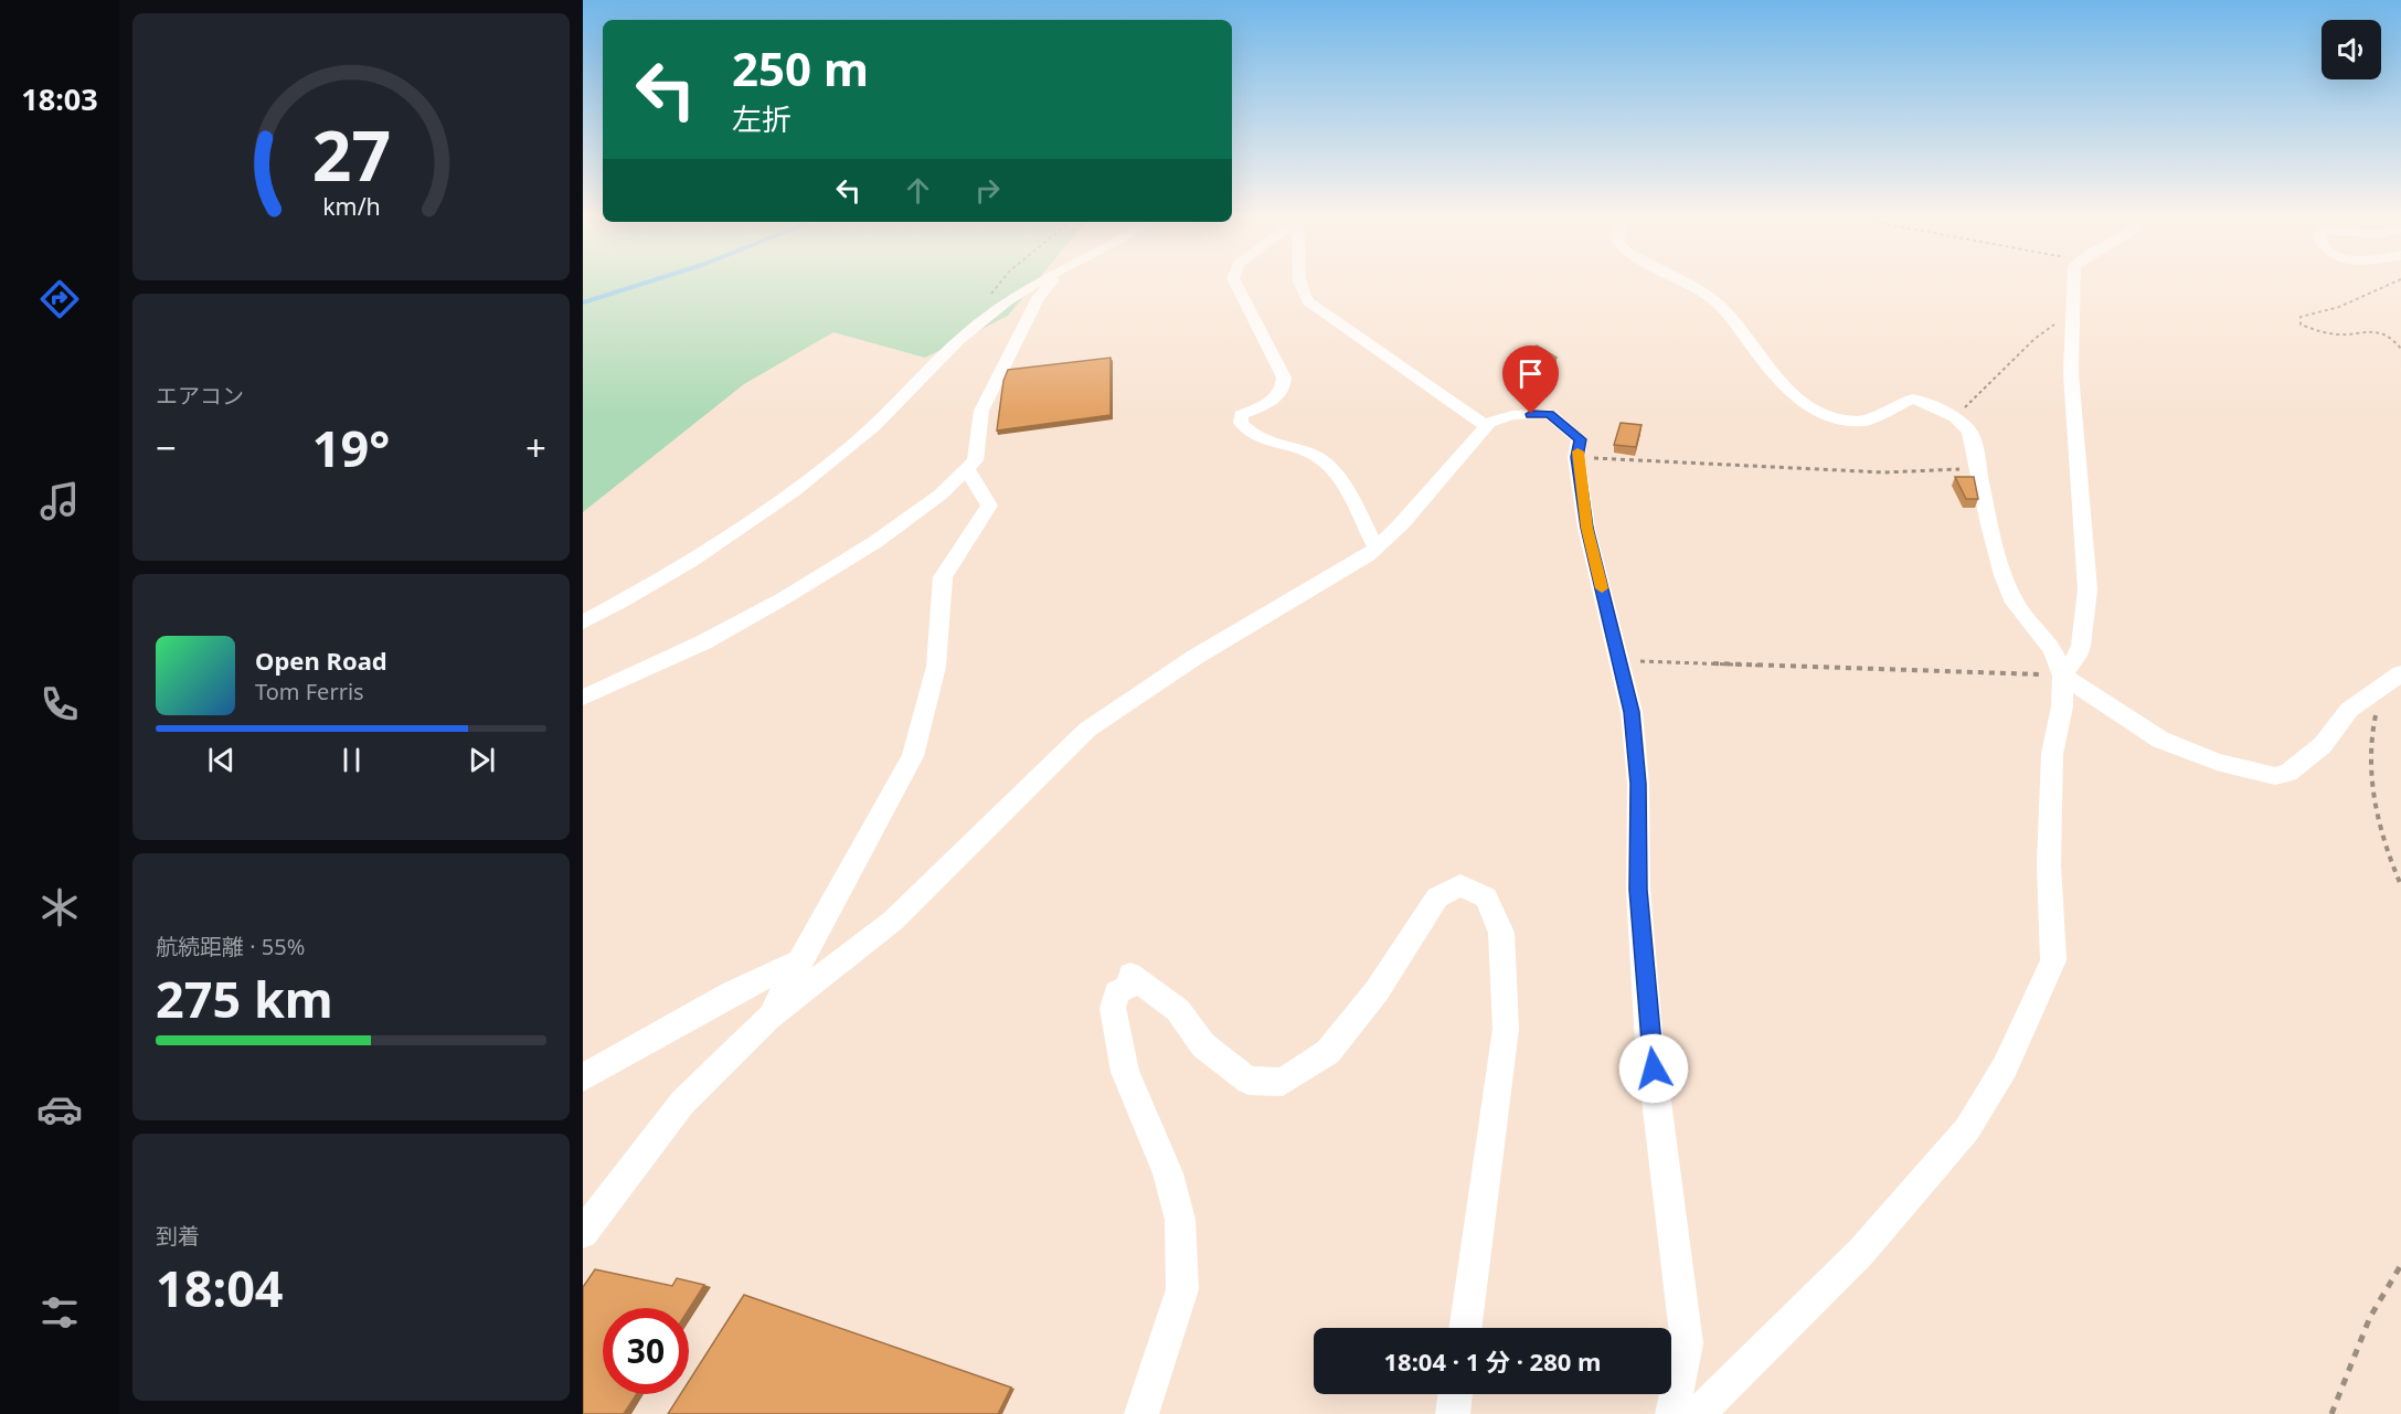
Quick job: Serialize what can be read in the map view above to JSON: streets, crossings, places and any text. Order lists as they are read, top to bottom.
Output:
{
  "page": {
    "tabs": "18:03",
    "turn": ["250 m", "左折"],
    "tile": [
      "エアコン",
      ["航続距離 · 55%", "275 km"],
      ["到着", "18:04"]
    ],
    "heat": ["−", "19°", "+"],
    "song": ["Open Road", "Tom Ferris"],
    "limit": "30",
    "trip": "18:04 · 1 分 · 280 m",
    "gauge": ["27", "km/h"]
  }
}
